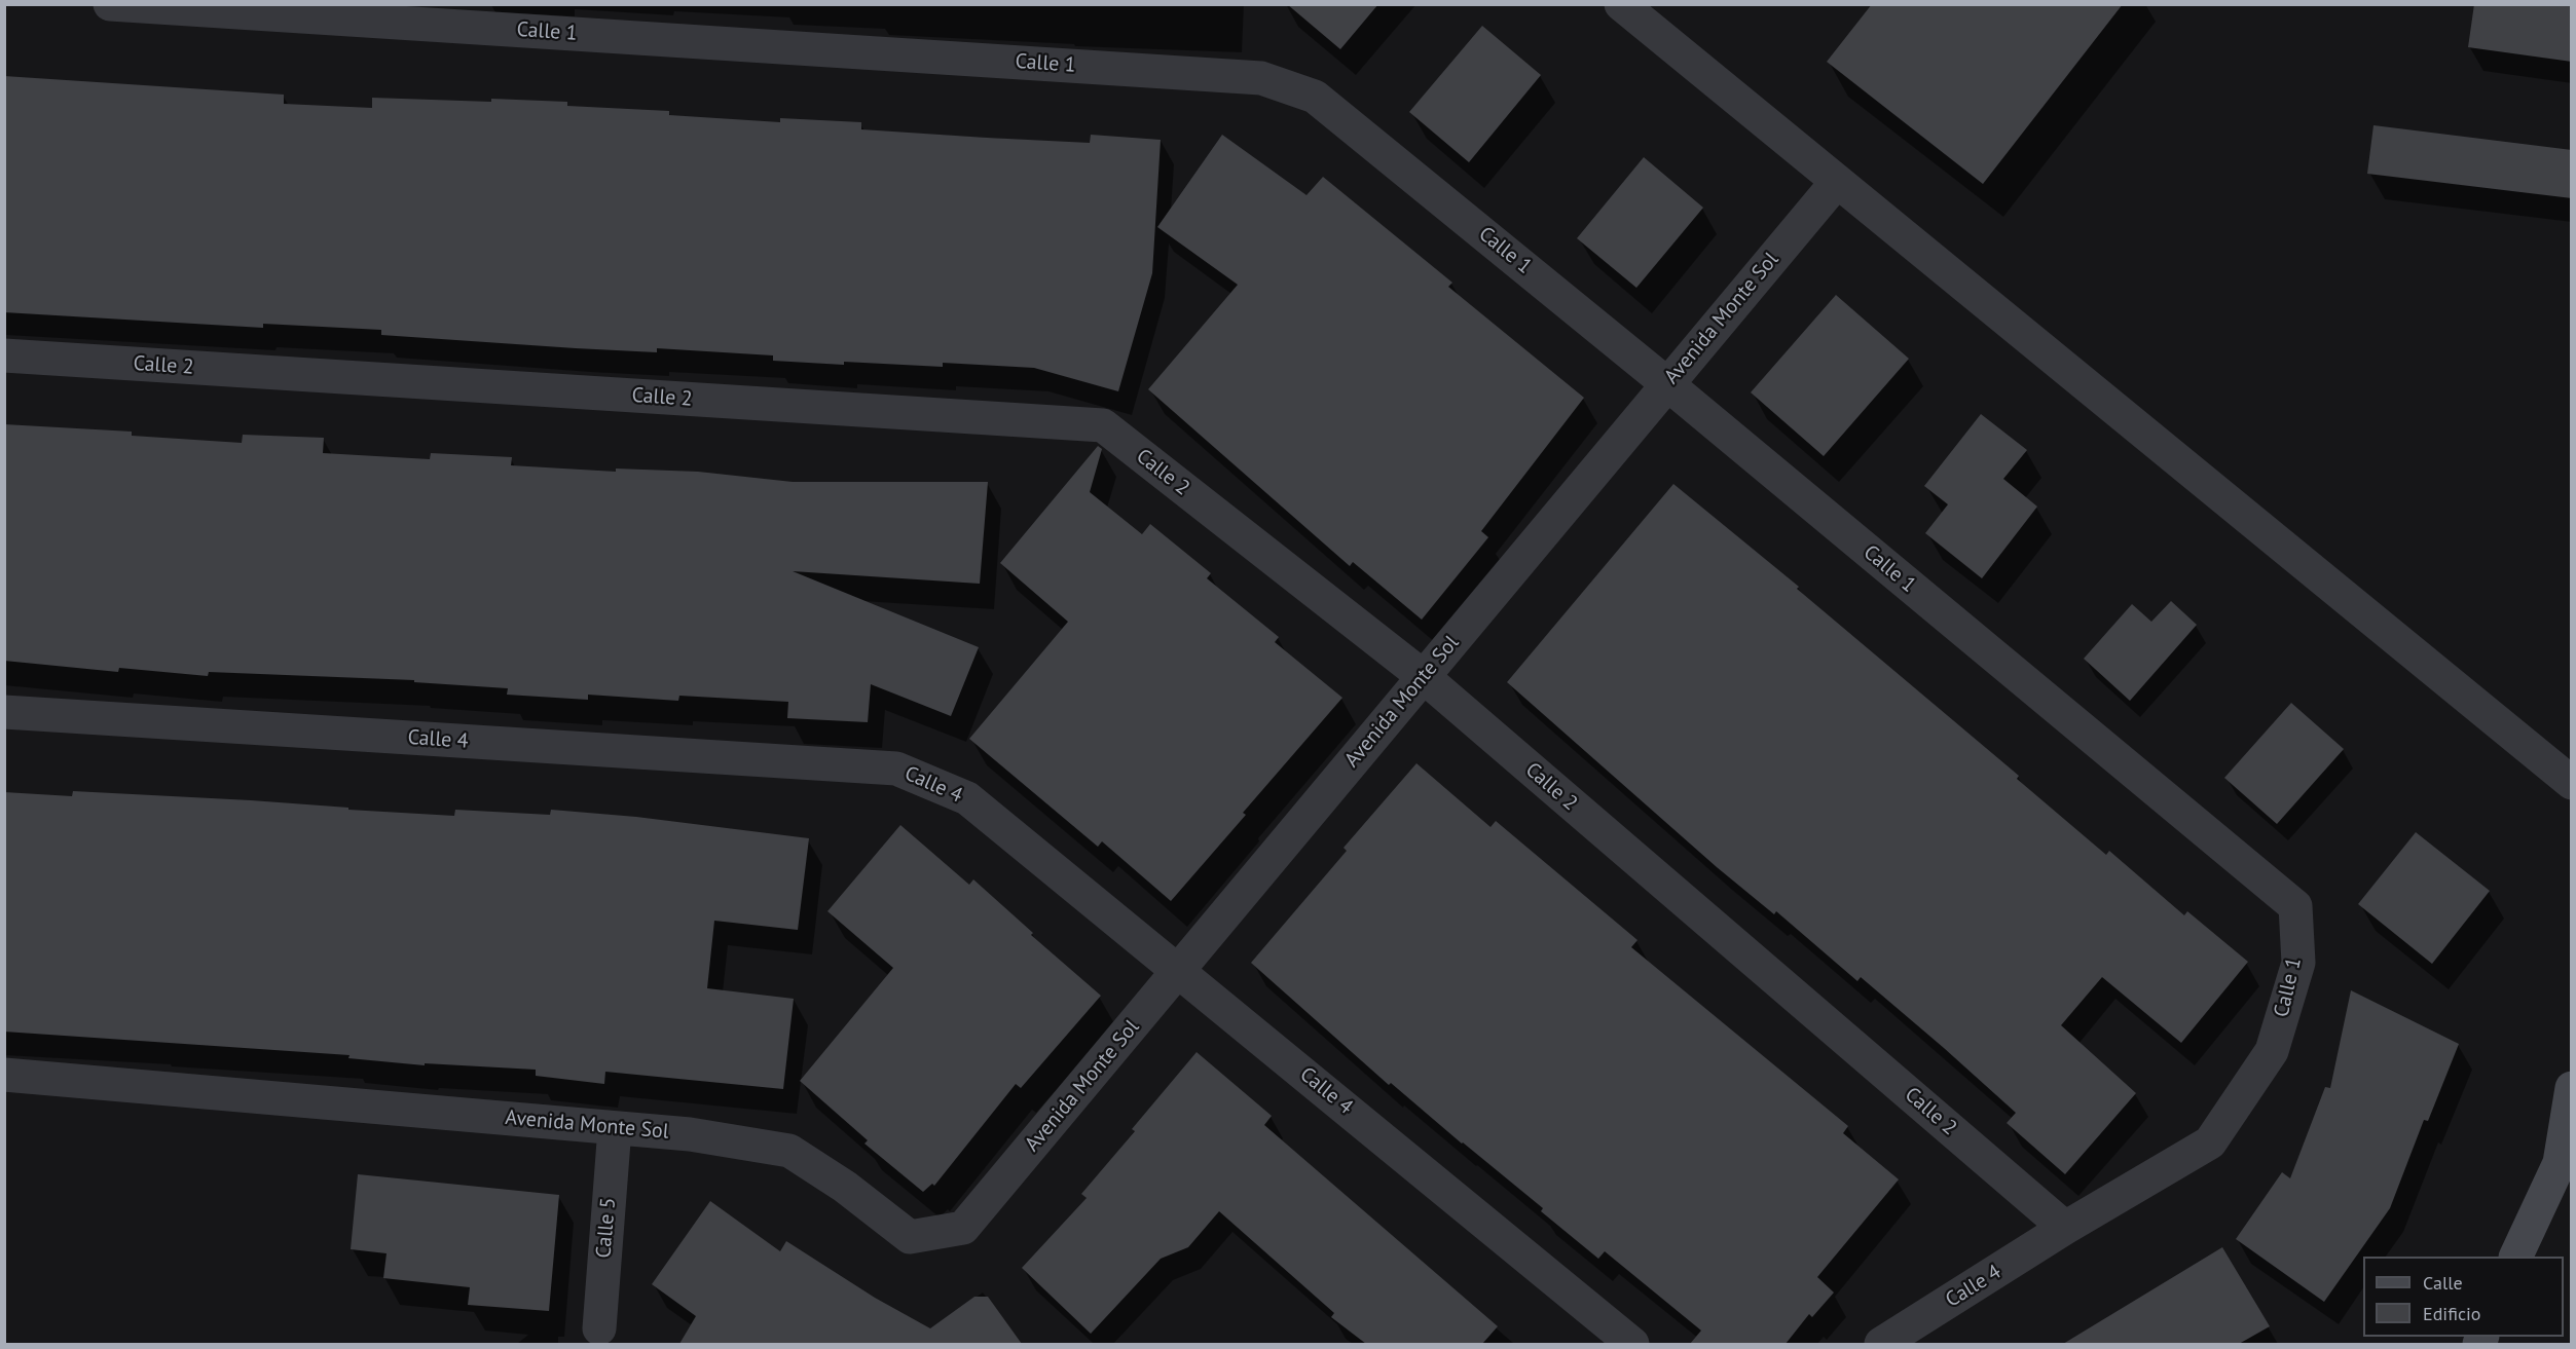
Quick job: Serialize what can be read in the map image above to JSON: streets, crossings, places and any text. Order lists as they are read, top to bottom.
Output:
{
  "streets": {
    "street": [
      "Calle 1",
      "Avenida Monte Sol",
      "Calle 2",
      "Calle 4",
      "Calle 5"
    ]
  },
  "crossings": [
    ["Calle 1", "Avenida Monte Sol"],
    ["Calle 1", "Calle 2"],
    ["Calle 1", "Calle 4"],
    ["Avenida Monte Sol", "Calle 2"],
    ["Avenida Monte Sol", "Calle 4"],
    ["Avenida Monte Sol", "Calle 5"],
    ["Calle 2", "Calle 4"]
  ],
  "legend": ["Calle", "Edificio"]
}
